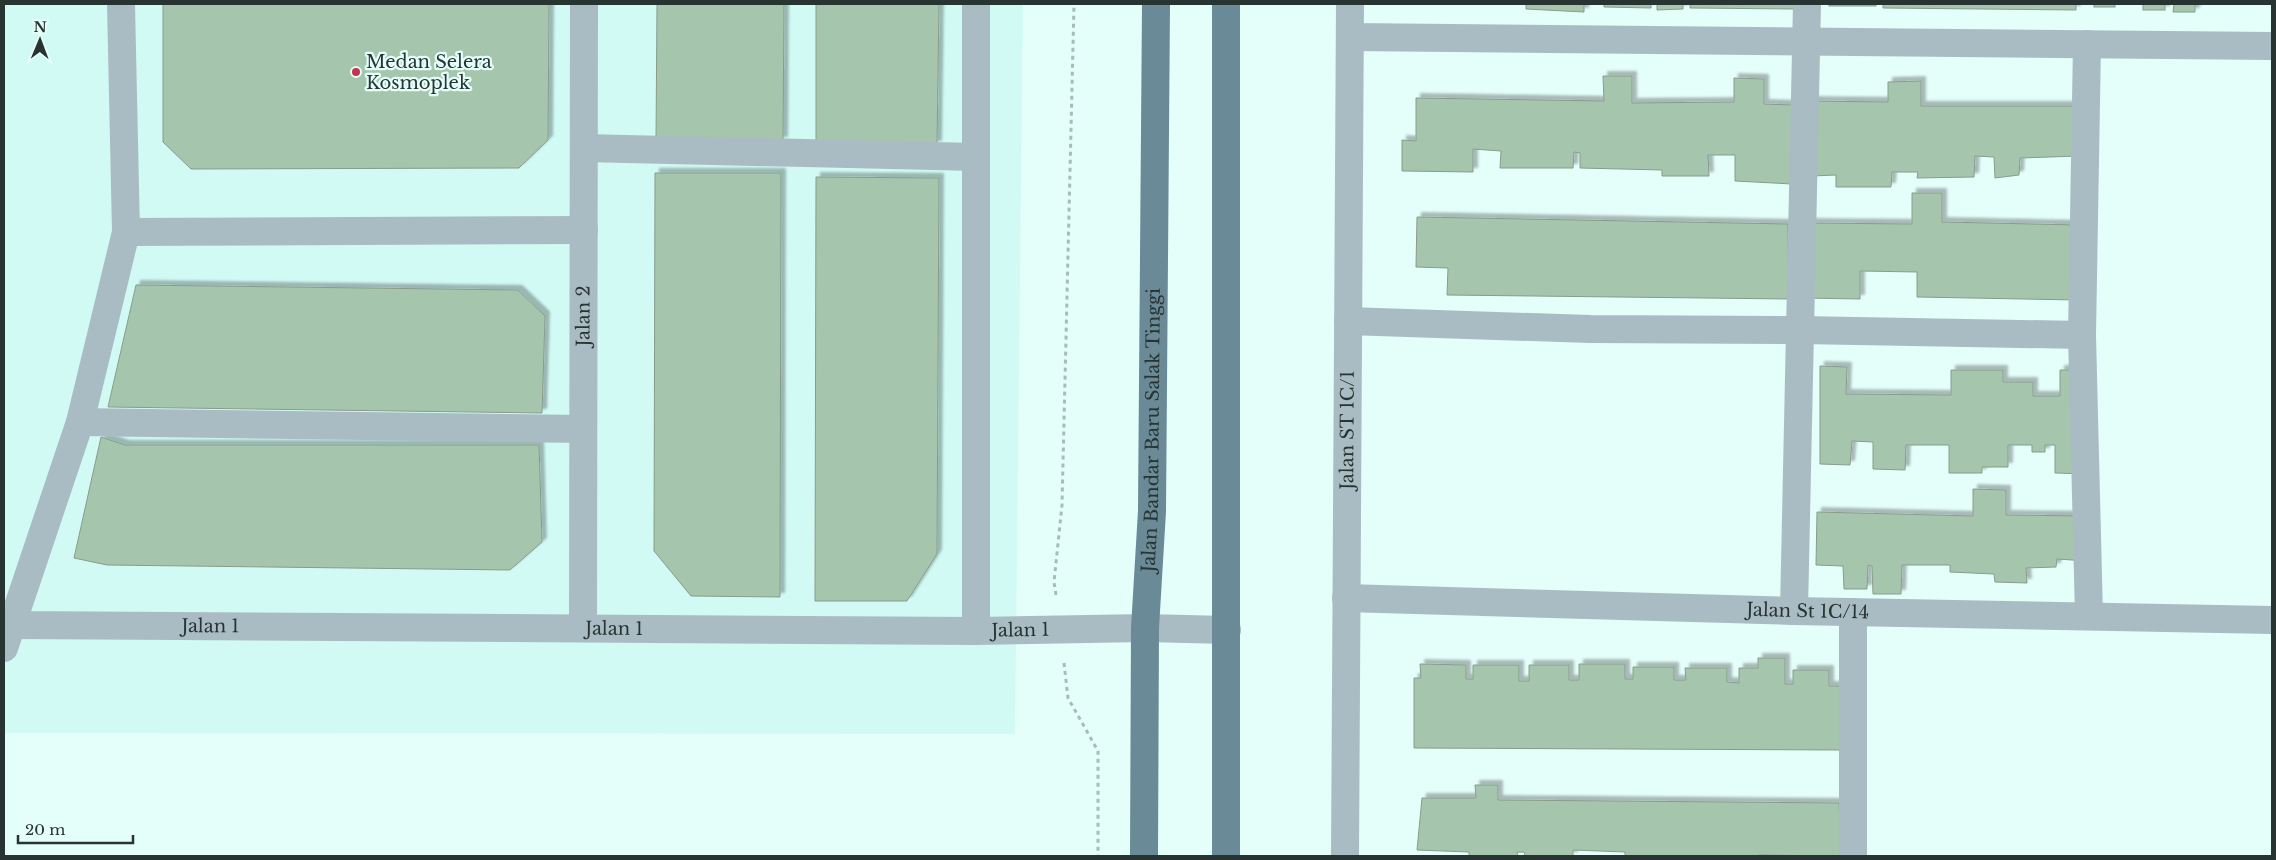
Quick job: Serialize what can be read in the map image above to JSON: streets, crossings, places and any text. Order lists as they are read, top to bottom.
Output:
{
  "streets": {
    "main road": ["Jalan Bandar Baru Salak Tinggi"],
    "street": [
      "Jalan 2",
      "Jalan ST 1C/1",
      "Jalan St 1C/14",
      "Jalan 1"
    ]
  },
  "crossings": [
    ["Jalan 2", "Jalan 1"],
    ["Jalan Bandar Baru Salak Tinggi", "Jalan 1"],
    ["Jalan ST 1C/1", "Jalan St 1C/14"]
  ],
  "places": ["Medan Selera Kosmoplek"],
  "scale_bar": "20 m",
  "north": "top"
}
